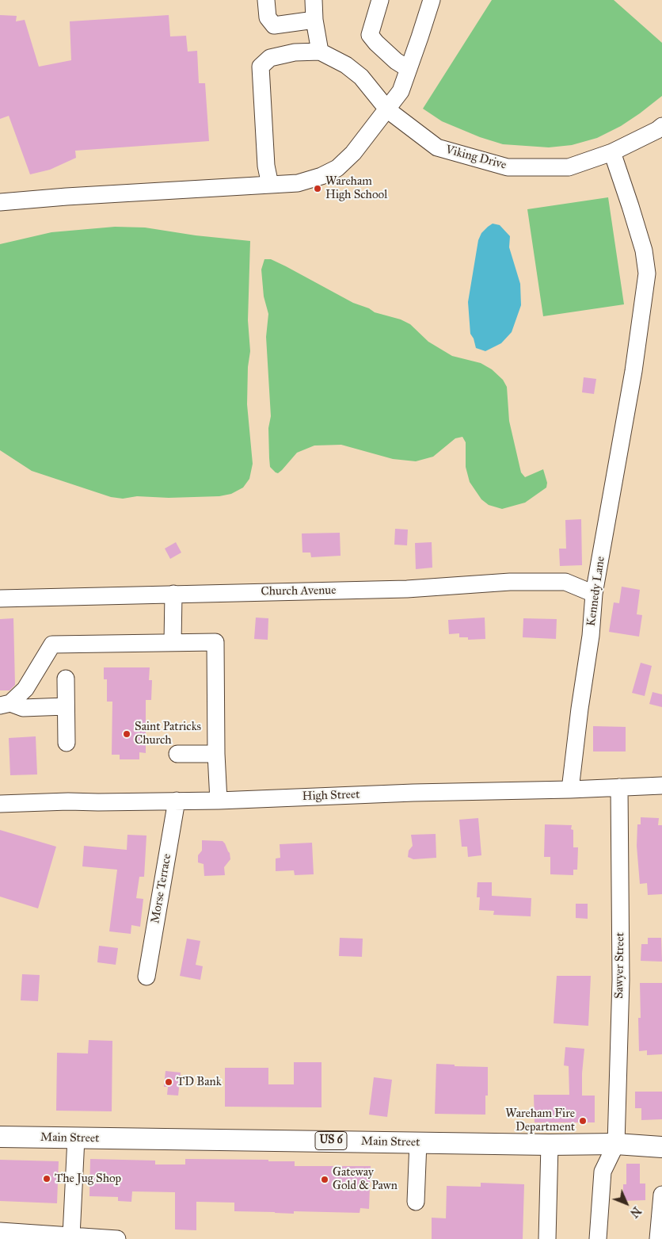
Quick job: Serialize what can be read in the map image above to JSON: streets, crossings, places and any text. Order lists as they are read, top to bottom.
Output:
{
  "streets": {
    "main road": ["Main Street", "US 6"],
    "street": [
      "Viking Drive",
      "Church Avenue",
      "Kennedy Lane",
      "High Street",
      "Morse Terrace",
      "Sawyer Street"
    ]
  },
  "crossings": [
    ["Viking Drive", "Kennedy Lane"],
    ["Church Avenue", "Kennedy Lane"],
    ["Kennedy Lane", "High Street"],
    ["High Street", "Morse Terrace"],
    ["High Street", "Sawyer Street"],
    ["Sawyer Street", "Main Street"]
  ],
  "places": [
    "Wareham High School",
    "Saint Patricks Church",
    "TD Bank",
    "Wareham Fire Department",
    "The Jug Shop",
    "Gateway Gold & Pawn"
  ],
  "north": "bottom right"
}
